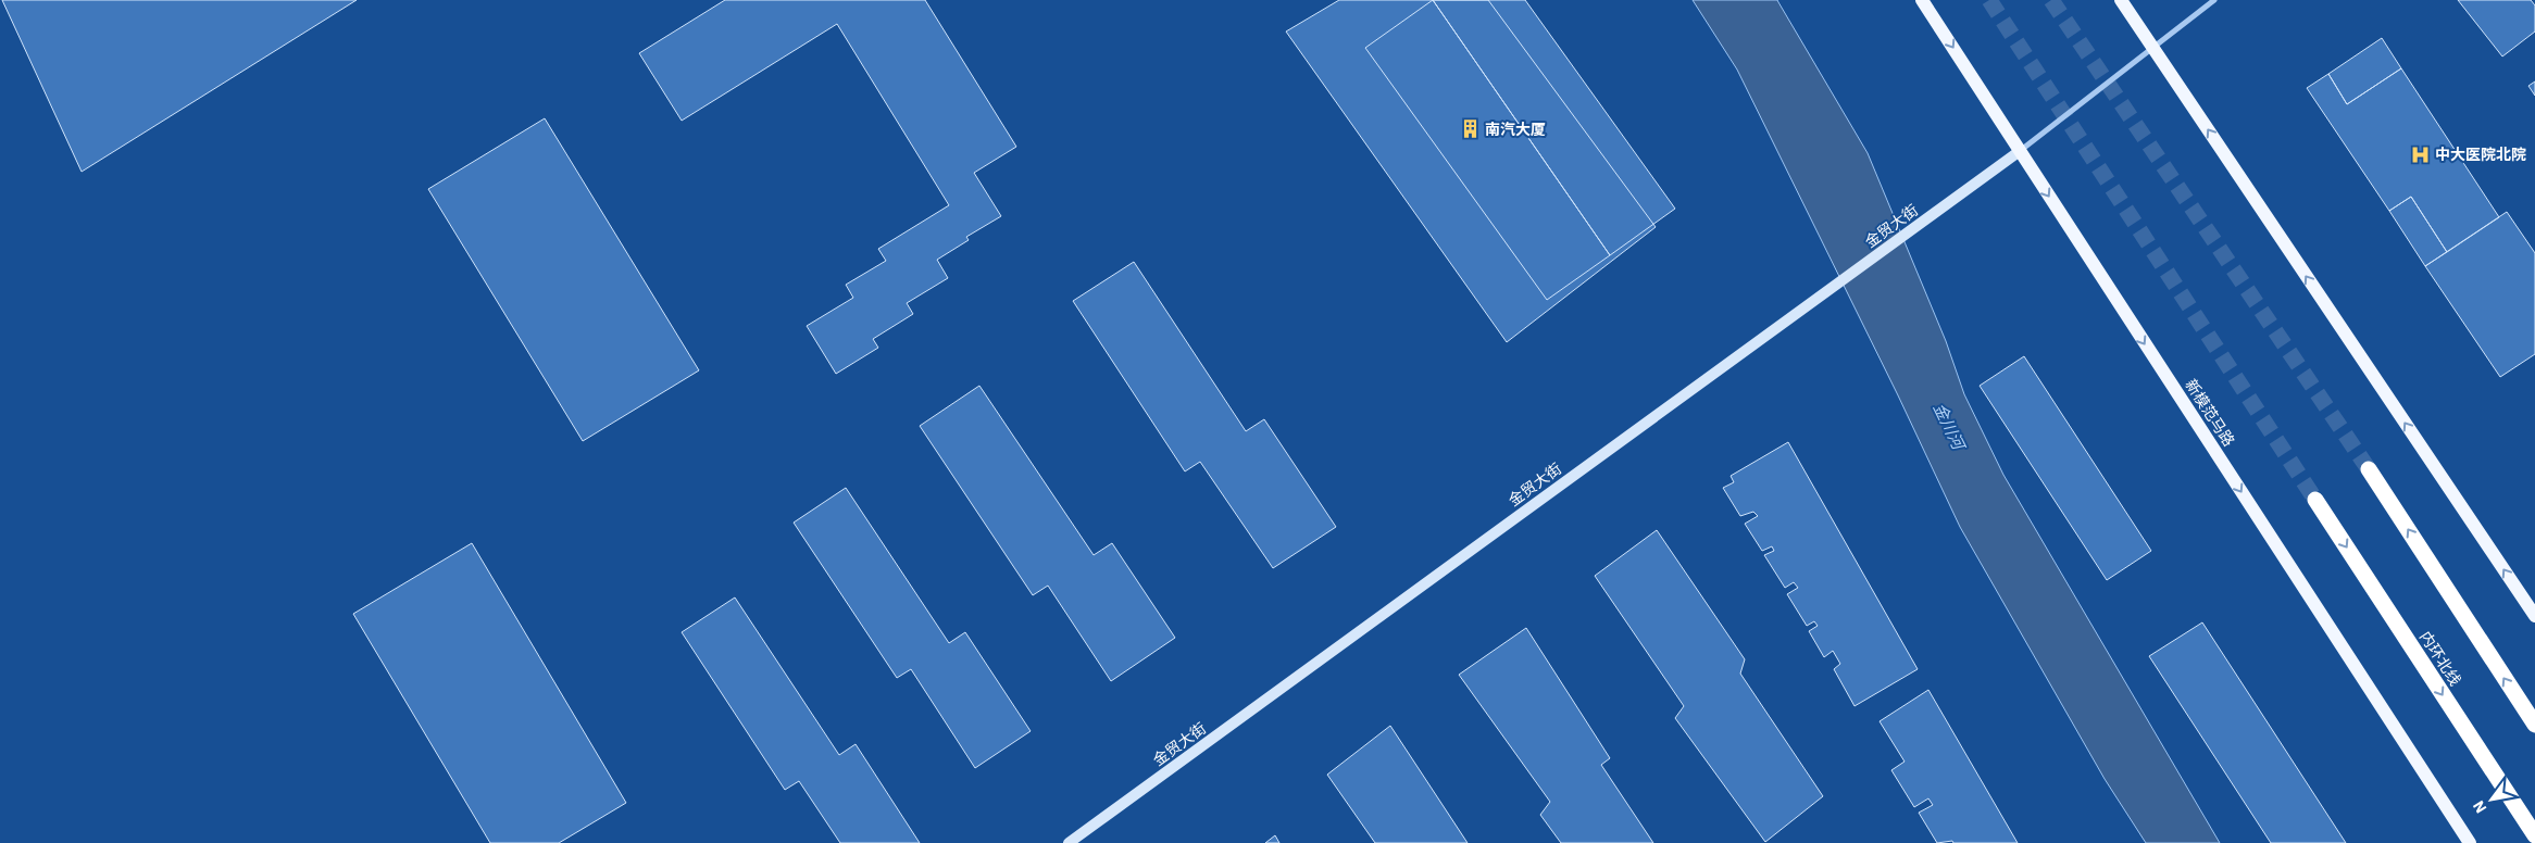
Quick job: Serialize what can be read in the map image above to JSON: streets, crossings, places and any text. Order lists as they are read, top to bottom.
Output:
{
  "streets": {
    "highway": ["内环北线"],
    "main road": ["新模范马路"],
    "street": ["金贸大街"]
  },
  "crossings": [
    ["金贸大街", "新模范马路"]
  ],
  "one_way": ["新模范马路"],
  "water": ["金川河"],
  "places": {
    "building": ["南汽大厦"],
    "hospital": ["中大医院北院"]
  },
  "north": "bottom left"
}
